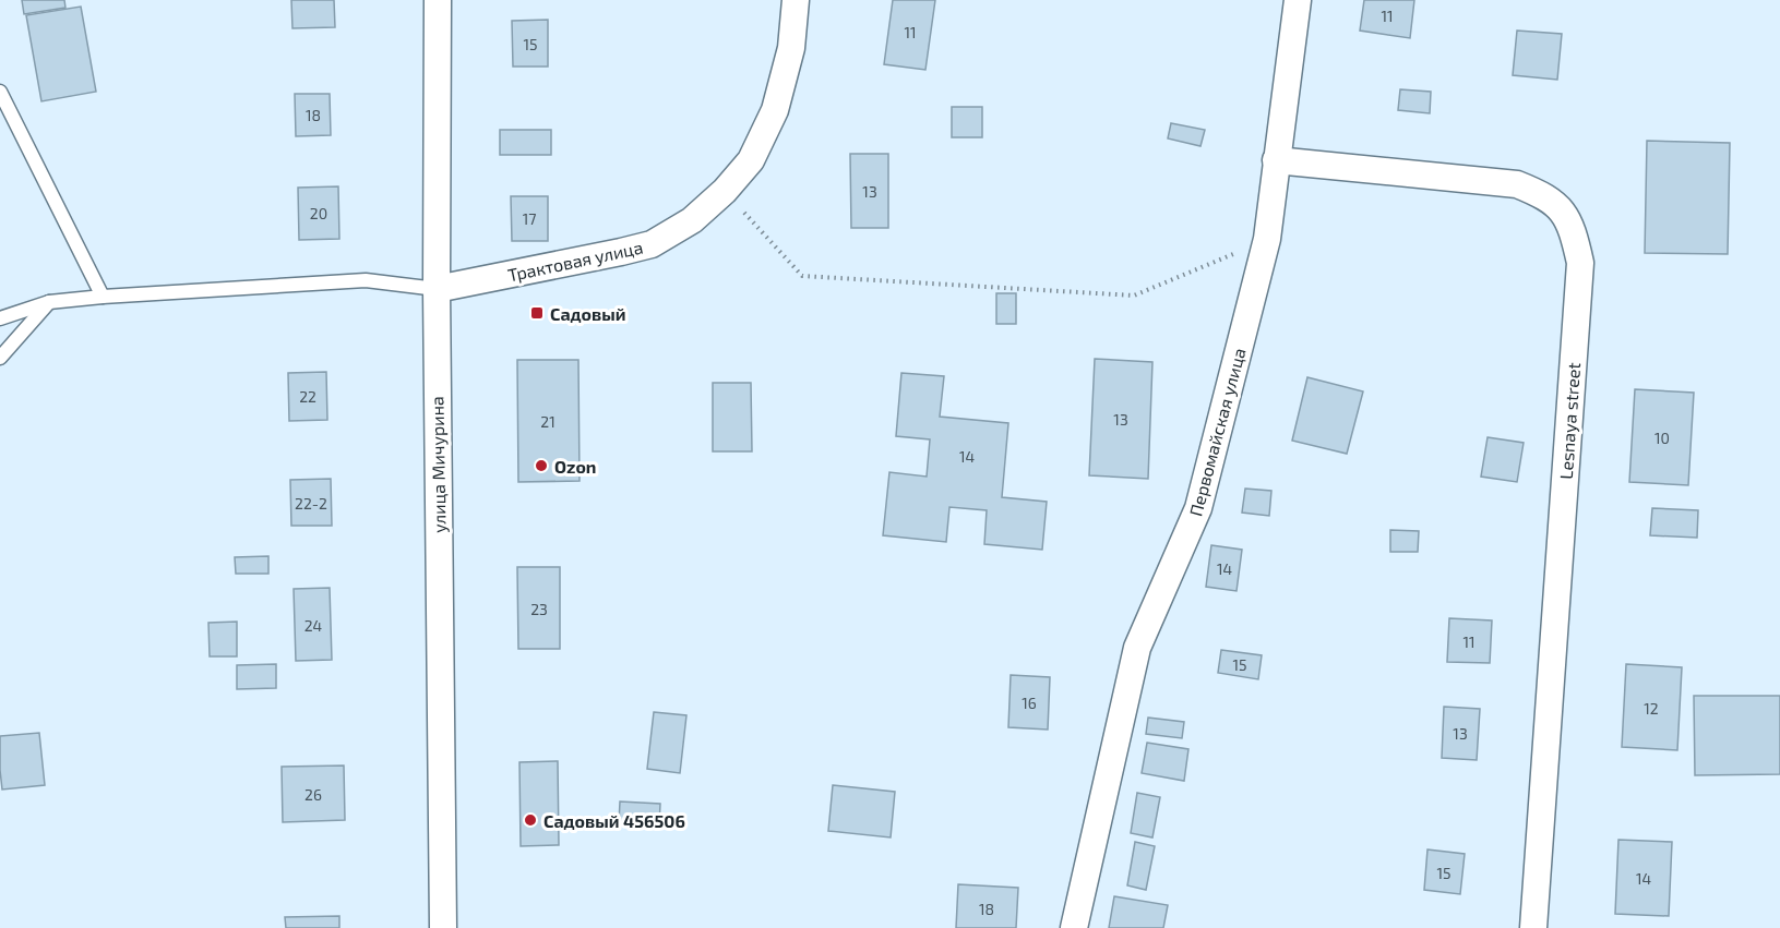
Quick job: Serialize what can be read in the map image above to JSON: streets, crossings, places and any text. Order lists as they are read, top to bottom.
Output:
{
  "streets": {
    "street": [
      "Трактовая улица",
      "Lesnaya street",
      "Первомайская улица",
      "улица Мичурина"
    ]
  },
  "crossings": [
    ["Трактовая улица", "улица Мичурина"],
    ["Lesnaya street", "Первомайская улица"]
  ],
  "places": {
    "transit": ["Садовый"],
    "other": ["Ozon", "Садовый 456506"]
  },
  "house_numbers": [
    "11",
    "11",
    "15",
    "18",
    "13",
    "20",
    "17",
    "22",
    "13",
    "21",
    "10",
    "14",
    "22-2",
    "14",
    "23",
    "24",
    "11",
    "15",
    "16",
    "12",
    "13",
    "26",
    "15",
    "14",
    "18"
  ]
}
